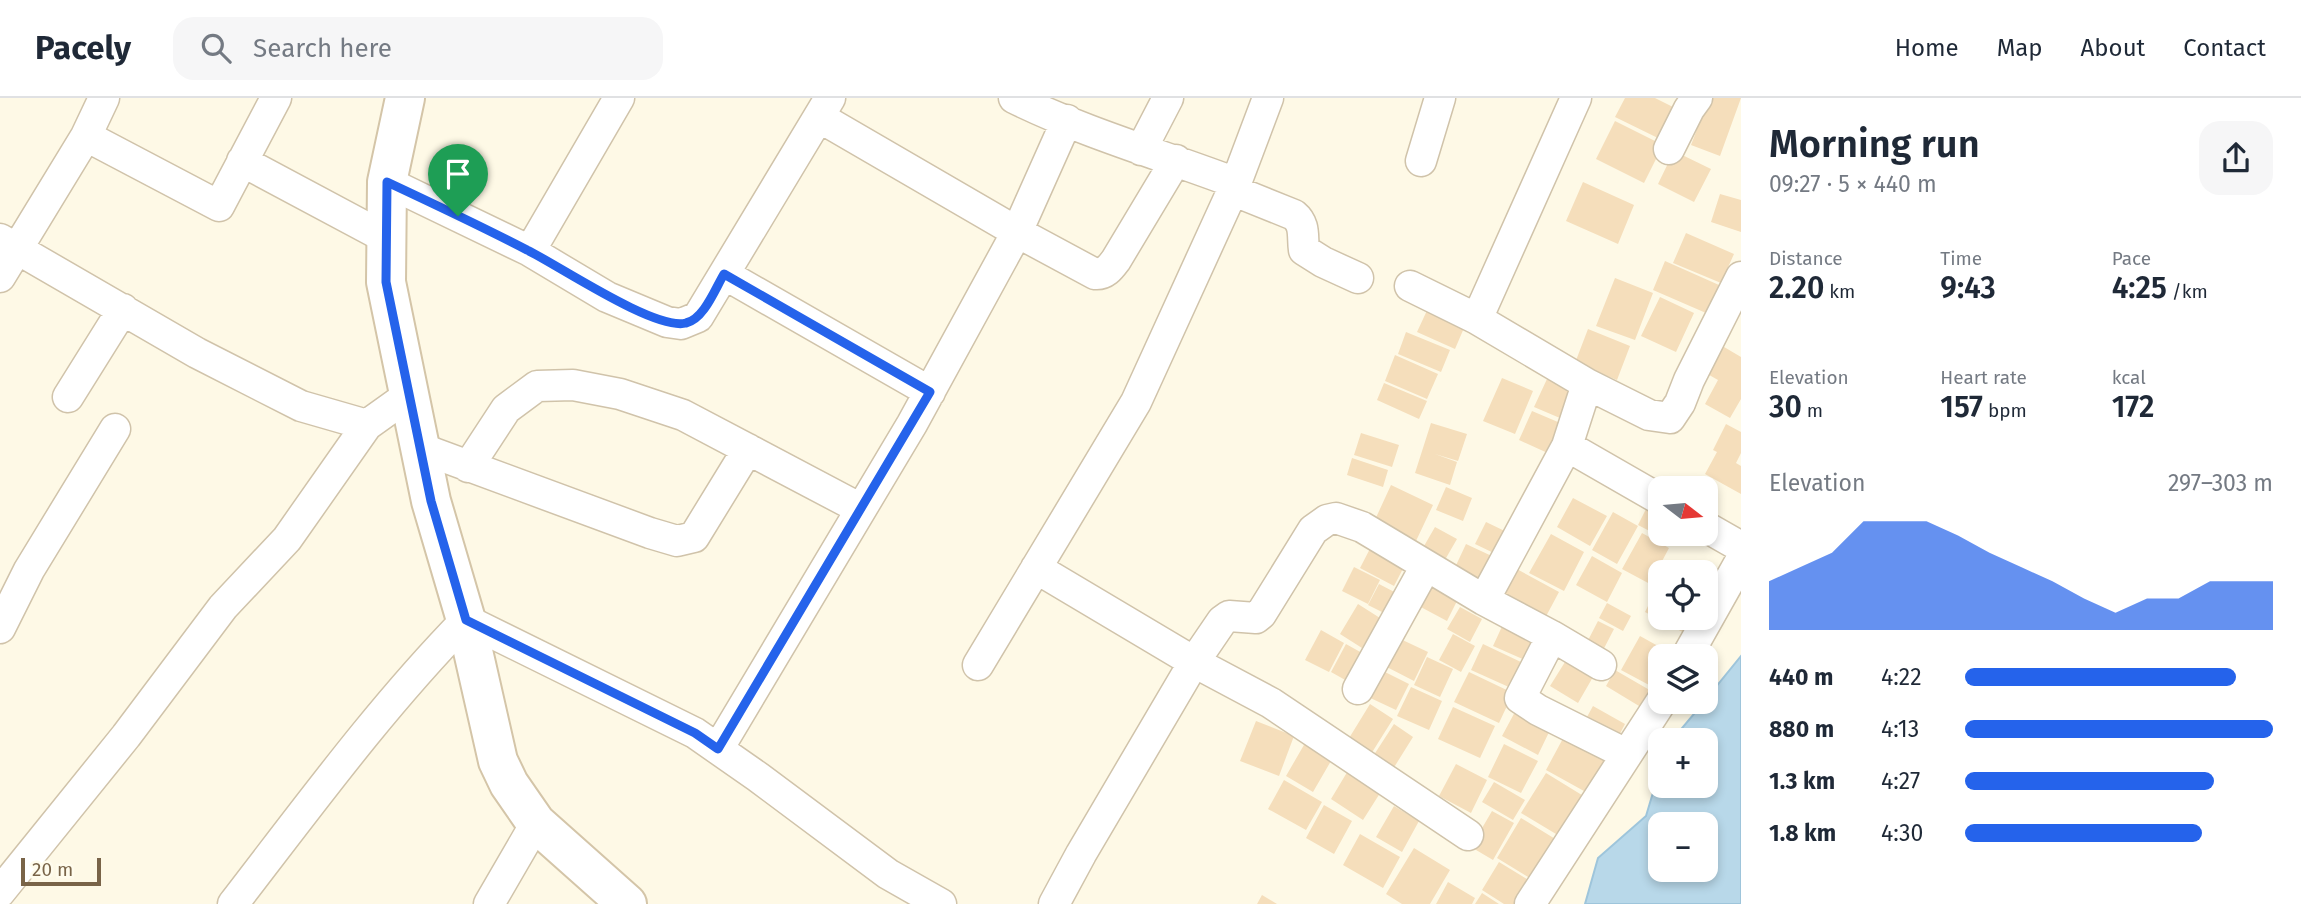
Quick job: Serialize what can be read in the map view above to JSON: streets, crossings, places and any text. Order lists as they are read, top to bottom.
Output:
{
  "scale_bar": "20 m",
  "north": "right",
  "page": {
    "header": "Pacely",
    "search": "Search here",
    "nav": [
      "Home",
      "Map",
      "About",
      "Contact"
    ],
    "heading": ["Morning run", "09:27 · 5 × 440 m"],
    "stats": [
      ["Distance", "2.20 km"],
      ["Time", "9:43"],
      ["Pace", "4:25 /km"],
      ["Elevation", "30 m"],
      ["Heart rate", "157 bpm"],
      ["kcal", "172"]
    ],
    "chart": ["Elevation", "297–303 m"],
    "map_buttons": ["+", "−"],
    "list": [
      {
        "name": "440 m",
        "note": "4:22"
      },
      {
        "name": "880 m",
        "note": "4:13"
      },
      {
        "name": "1.3 km",
        "note": "4:27"
      },
      {
        "name": "1.8 km",
        "note": "4:30"
      }
    ],
    "scale": "20 m"
  }
}
